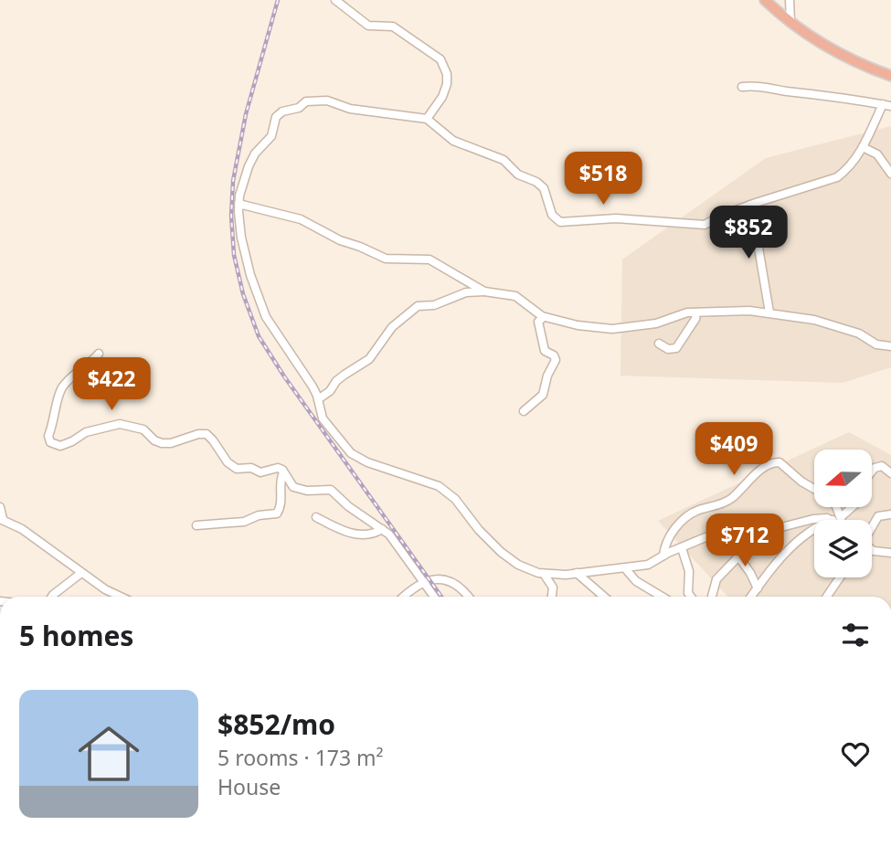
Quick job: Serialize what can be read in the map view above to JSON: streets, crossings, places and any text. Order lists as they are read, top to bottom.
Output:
{
  "north": "left",
  "page": {
    "price": [
      "$518",
      "$852",
      "$422",
      "$409",
      "$712"
    ],
    "heading": "5 homes",
    "list": [
      {
        "name": "$852/mo",
        "note": "5 rooms · 173 m² · House"
      }
    ]
  }
}
